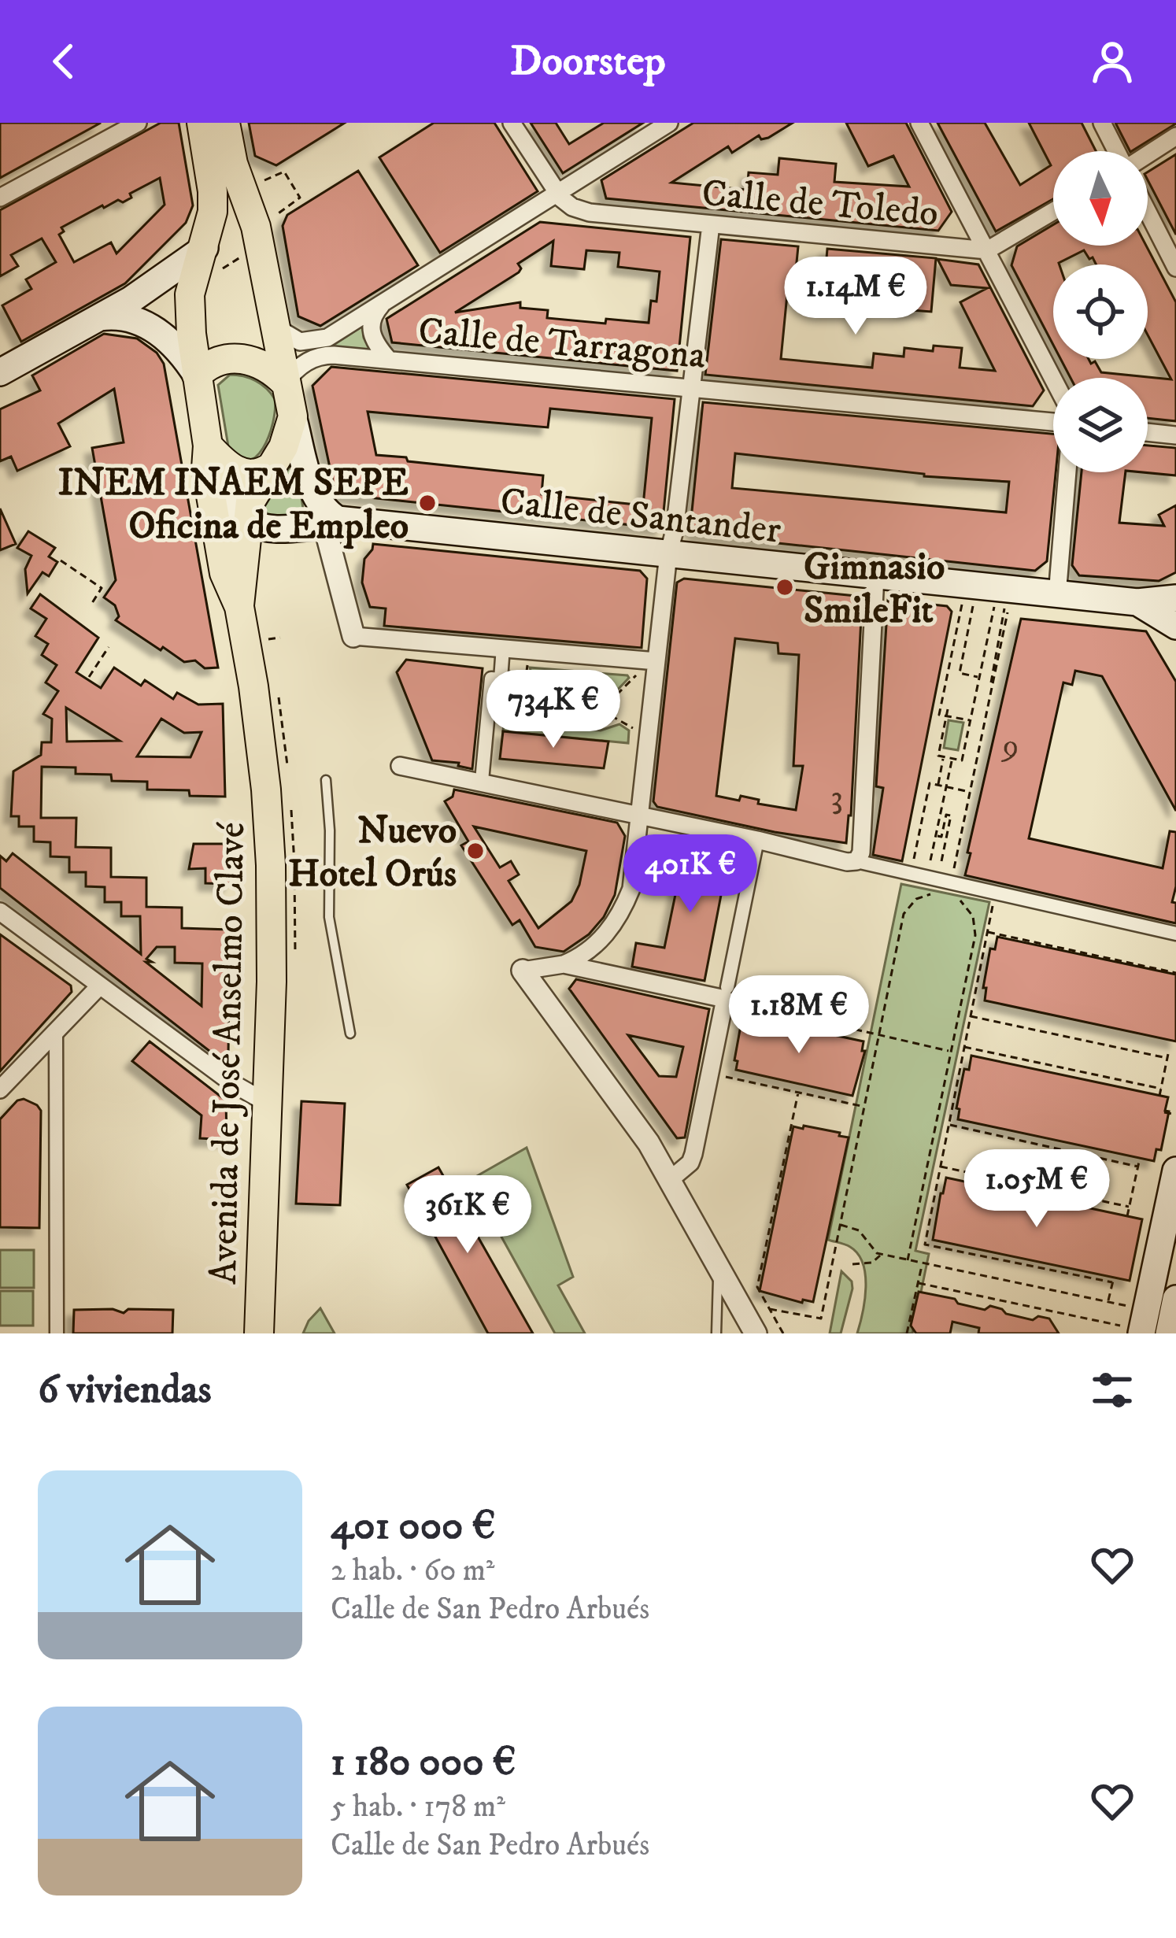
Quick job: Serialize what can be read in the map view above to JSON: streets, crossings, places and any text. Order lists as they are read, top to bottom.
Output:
{
  "streets": {
    "main road": ["Calle de Santander", "Avenida de José Anselmo Clavé"],
    "street": ["Calle de Toledo", "Calle de Tarragona"]
  },
  "crossings": [
    ["Calle de Tarragona", "Avenida de José Anselmo Clavé"],
    ["Calle de Santander", "Avenida de José Anselmo Clavé"]
  ],
  "places": ["INEM INAEM SEPE Oficina de Empleo", "Gimnasio SmileFit", "Nuevo Hotel Orús"],
  "house_numbers": ["9", "3"],
  "north": "bottom",
  "page": {
    "header": "Doorstep",
    "price": [
      "1.14M €",
      "734K €",
      "401K €",
      "1.18M €",
      "1.05M €",
      "361K €"
    ],
    "heading": "6 viviendas",
    "list": [
      {
        "name": "401 000 €",
        "note": "2 hab. · 60 m² · Calle de San Pedro Arbués"
      },
      {
        "name": "1 180 000 €",
        "note": "5 hab. · 178 m² · Calle de San Pedro Arbués"
      }
    ]
  }
}
